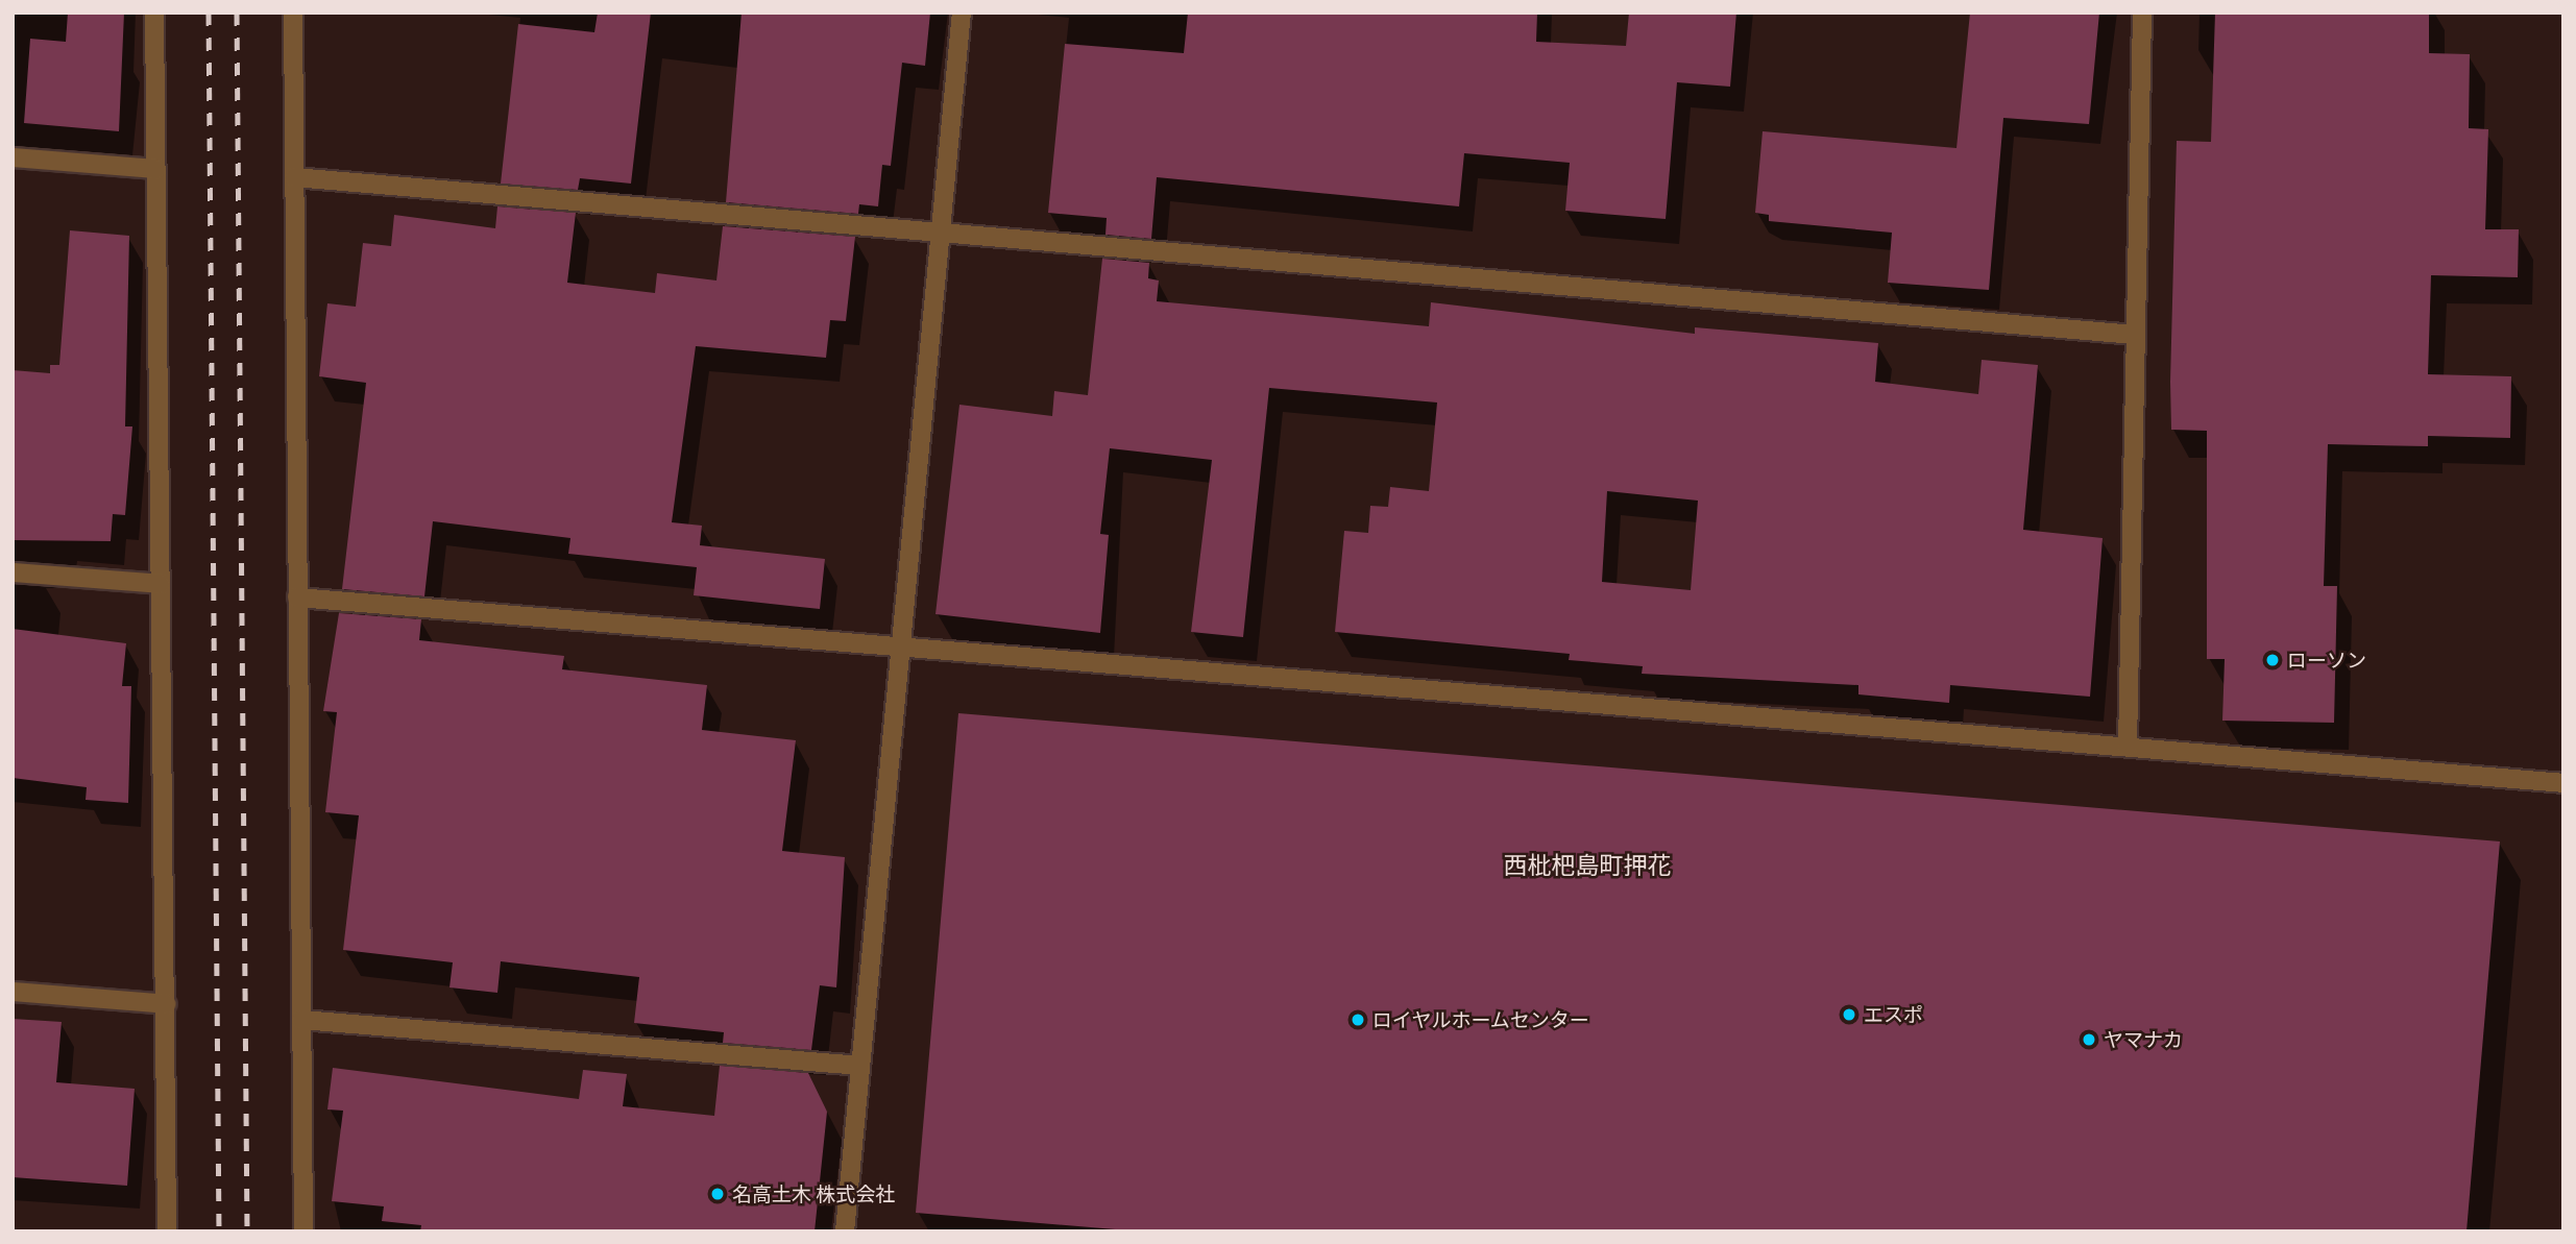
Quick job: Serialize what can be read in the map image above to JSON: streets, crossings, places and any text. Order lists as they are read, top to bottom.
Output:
{
  "districts": ["西枇杷島町押花"],
  "places": [
    "ローソン",
    "エスポ",
    "ロイヤルホームセンター",
    "ヤマナカ",
    "名高土木 株式会社"
  ]
}
